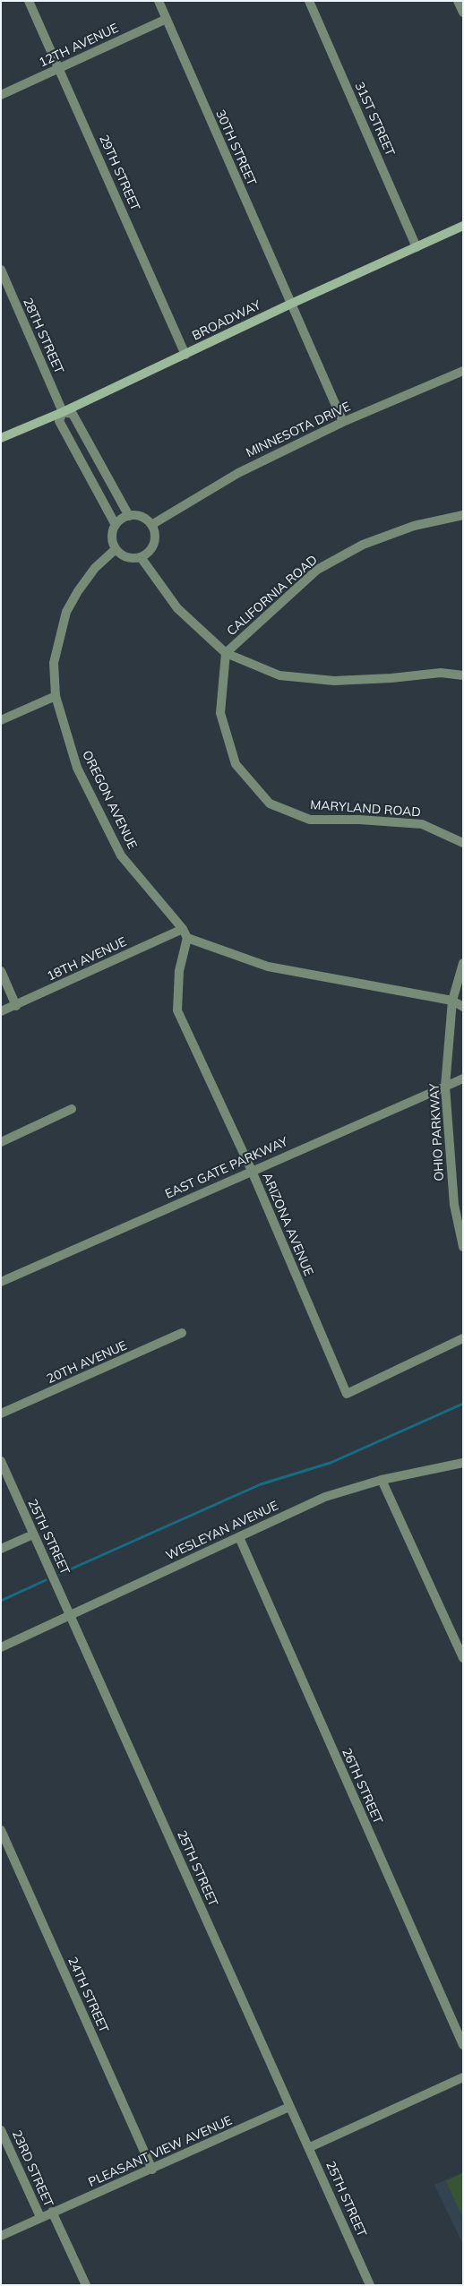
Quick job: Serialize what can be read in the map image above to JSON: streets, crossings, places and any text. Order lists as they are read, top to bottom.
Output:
{
  "streets": {
    "main road": ["BROADWAY"],
    "street": [
      "12TH AVENUE",
      "31ST STREET",
      "30TH STREET",
      "29TH STREET",
      "28TH STREET",
      "MINNESOTA DRIVE",
      "CALIFORNIA ROAD",
      "OREGON AVENUE",
      "MARYLAND ROAD",
      "18TH AVENUE",
      "OHIO PARKWAY",
      "EAST GATE PARKWAY",
      "ARIZONA AVENUE",
      "20TH AVENUE",
      "WESLEYAN AVENUE",
      "25TH STREET",
      "26TH STREET",
      "24TH STREET",
      "PLEASANT VIEW AVENUE",
      "23RD STREET"
    ]
  },
  "crossings": [
    ["12TH AVENUE", "30TH STREET"],
    ["12TH AVENUE", "29TH STREET"],
    ["31ST STREET", "BROADWAY"],
    ["30TH STREET", "BROADWAY"],
    ["30TH STREET", "MINNESOTA DRIVE"],
    ["29TH STREET", "BROADWAY"],
    ["BROADWAY", "28TH STREET"],
    ["MINNESOTA DRIVE", "OREGON AVENUE"],
    ["CALIFORNIA ROAD", "MARYLAND ROAD"],
    ["OREGON AVENUE", "18TH AVENUE"],
    ["OREGON AVENUE", "ARIZONA AVENUE"],
    ["OHIO PARKWAY", "EAST GATE PARKWAY"],
    ["EAST GATE PARKWAY", "ARIZONA AVENUE"],
    ["WESLEYAN AVENUE", "25TH STREET"],
    ["WESLEYAN AVENUE", "26TH STREET"],
    ["25TH STREET", "PLEASANT VIEW AVENUE"],
    ["24TH STREET", "PLEASANT VIEW AVENUE"],
    ["PLEASANT VIEW AVENUE", "23RD STREET"]
  ]
}
